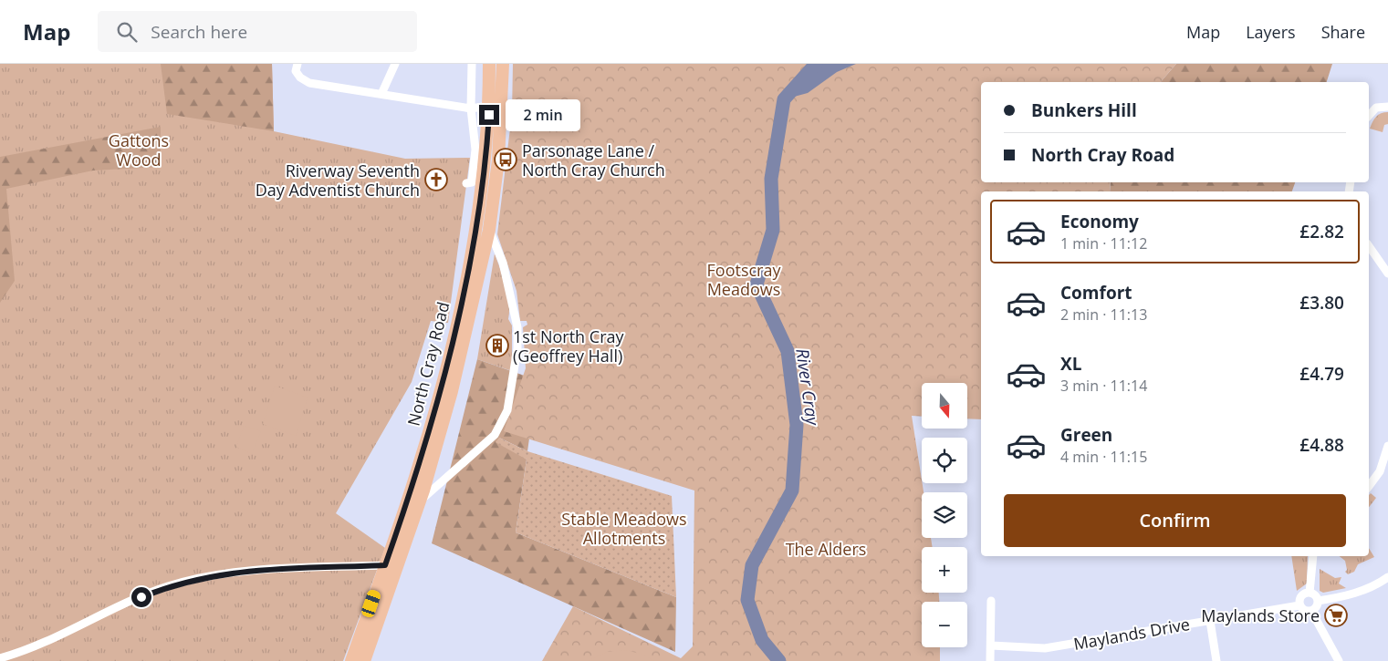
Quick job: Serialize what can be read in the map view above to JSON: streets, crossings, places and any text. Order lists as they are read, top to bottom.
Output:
{
  "streets": {
    "main road": ["North Cray Road"],
    "street": ["Maylands Drive"]
  },
  "water": ["River Cray"],
  "parks": [
    "Gattons Wood",
    "Footscray Meadows",
    "Stable Meadows Allotments",
    "The Alders"
  ],
  "places": {
    "bus stop": ["Parsonage Lane / North Cray Church"],
    "church": ["Riverway Seventh Day Adventist Church"],
    "building": ["1st North Cray (Geoffrey Hall)"],
    "supermarket": ["Maylands Store"]
  },
  "north": "bottom",
  "page": {
    "header": "Map",
    "search": "Search here",
    "nav": ["Map", "Layers", "Share"],
    "banner": ["Bunkers Hill", "North Cray Road"],
    "bubble": "2 min",
    "list": [
      {
        "name": "Economy",
        "note": "1 min · 11:12",
        "value": "£2.82"
      },
      {
        "name": "Comfort",
        "note": "2 min · 11:13",
        "value": "£3.80"
      },
      {
        "name": "XL",
        "note": "3 min · 11:14",
        "value": "£4.79"
      },
      {
        "name": "Green",
        "note": "4 min · 11:15",
        "value": "£4.88"
      }
    ],
    "map_buttons": ["+", "−"],
    "buttons": "Confirm"
  }
}
